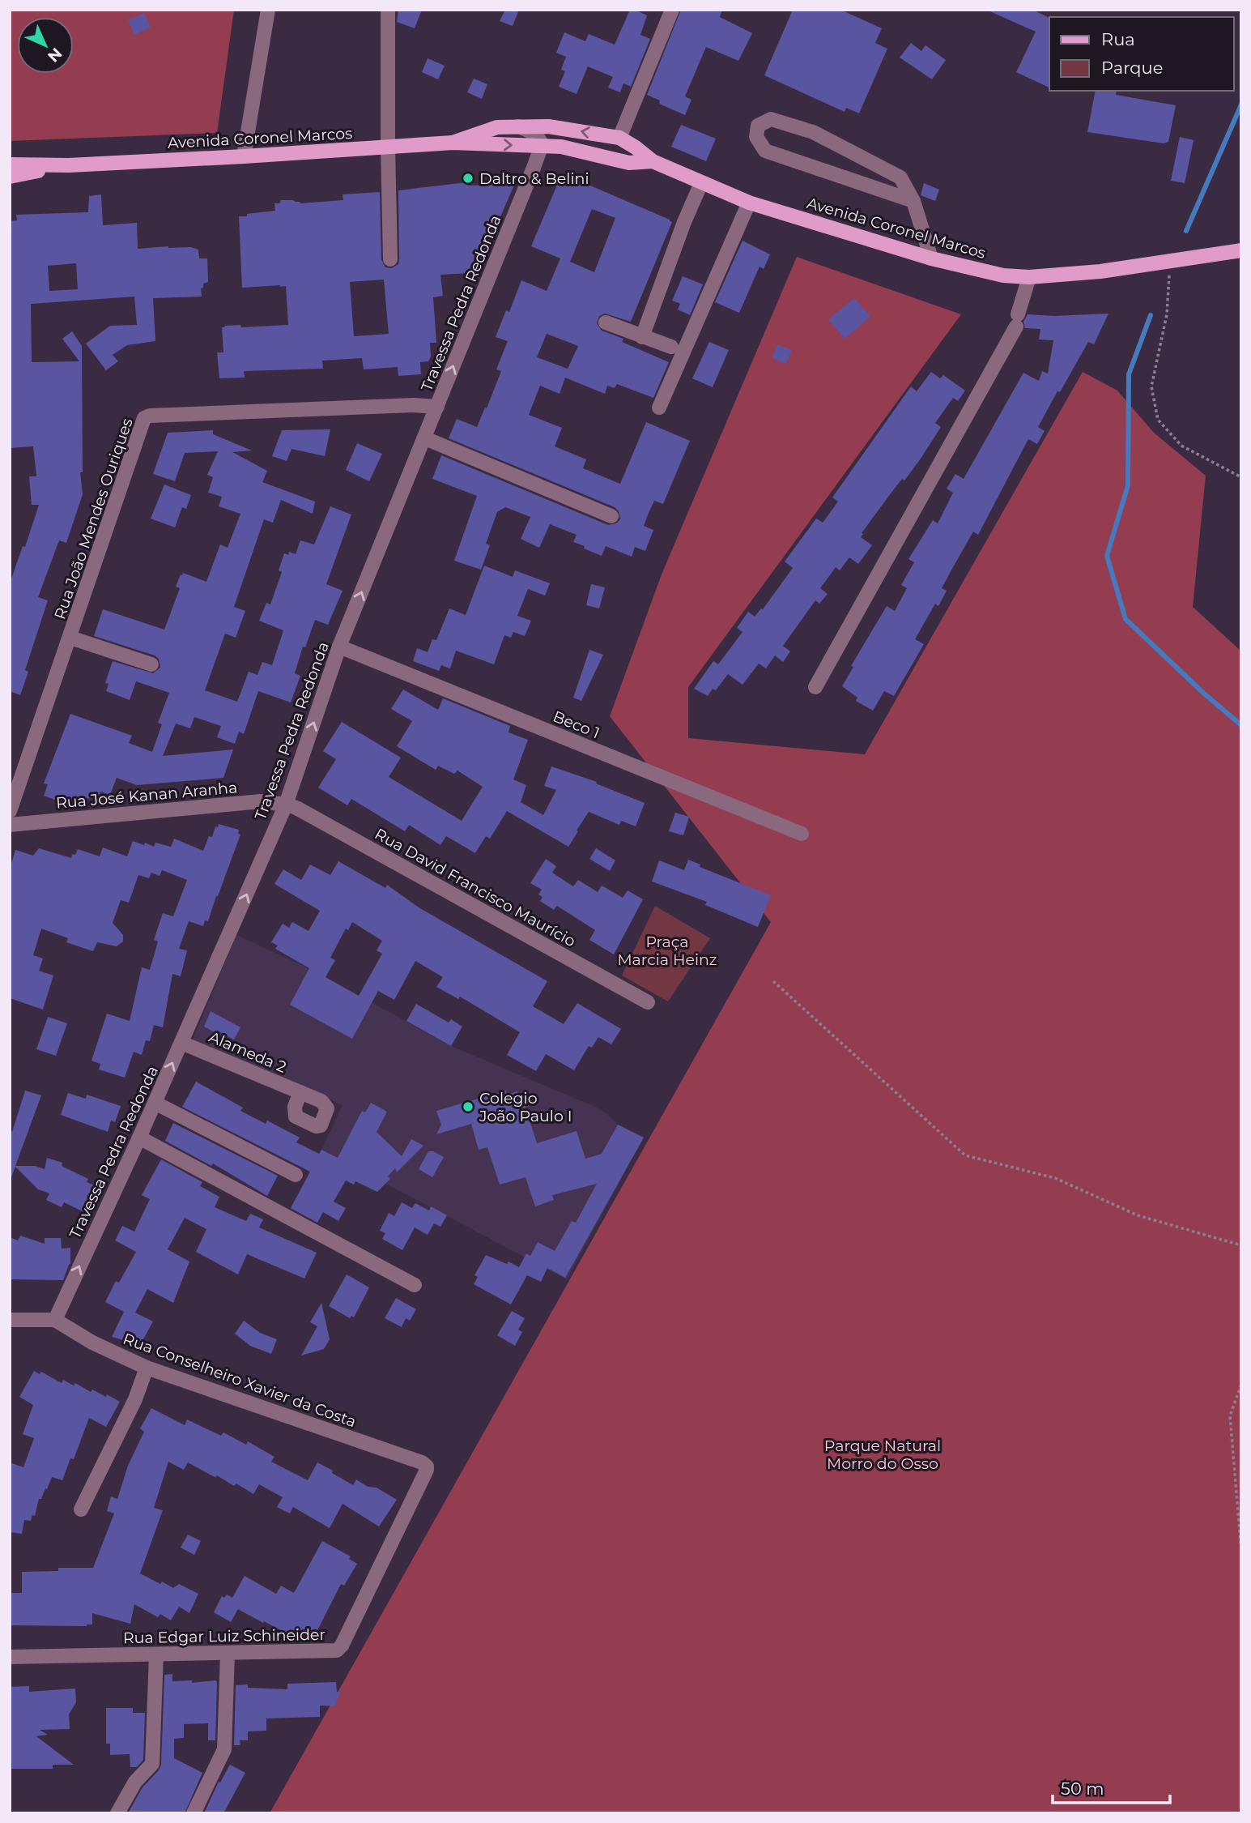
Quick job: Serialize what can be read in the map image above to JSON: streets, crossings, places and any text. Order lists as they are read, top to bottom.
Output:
{
  "streets": {
    "main road": ["Avenida Coronel Marcos"],
    "street": [
      "Travessa Pedra Redonda",
      "Rua João Mendes Ouriques",
      "Beco 1",
      "Rua José Kanan Aranha",
      "Rua David Francisco Maurício",
      "Alameda 2",
      "Rua Conselheiro Xavier da Costa",
      "Rua Edgar Luiz Schineider"
    ]
  },
  "crossings": [
    ["Avenida Coronel Marcos", "Travessa Pedra Redonda"],
    ["Travessa Pedra Redonda", "Rua João Mendes Ouriques"],
    ["Travessa Pedra Redonda", "Beco 1"],
    ["Travessa Pedra Redonda", "Rua José Kanan Aranha"],
    ["Travessa Pedra Redonda", "Rua David Francisco Maurício"],
    ["Travessa Pedra Redonda", "Alameda 2"],
    ["Travessa Pedra Redonda", "Rua Conselheiro Xavier da Costa"],
    ["Rua José Kanan Aranha", "Rua David Francisco Maurício"],
    ["Rua Conselheiro Xavier da Costa", "Rua Edgar Luiz Schineider"]
  ],
  "one_way": ["Travessa Pedra Redonda"],
  "parks": ["Praça Marcia Heinz", "Parque Natural Morro do Osso"],
  "places": ["Daltro & Belini", "Colegio João Paulo I"],
  "legend": ["Rua", "Parque"],
  "scale_bar": "50 m",
  "north": "bottom right"
}
